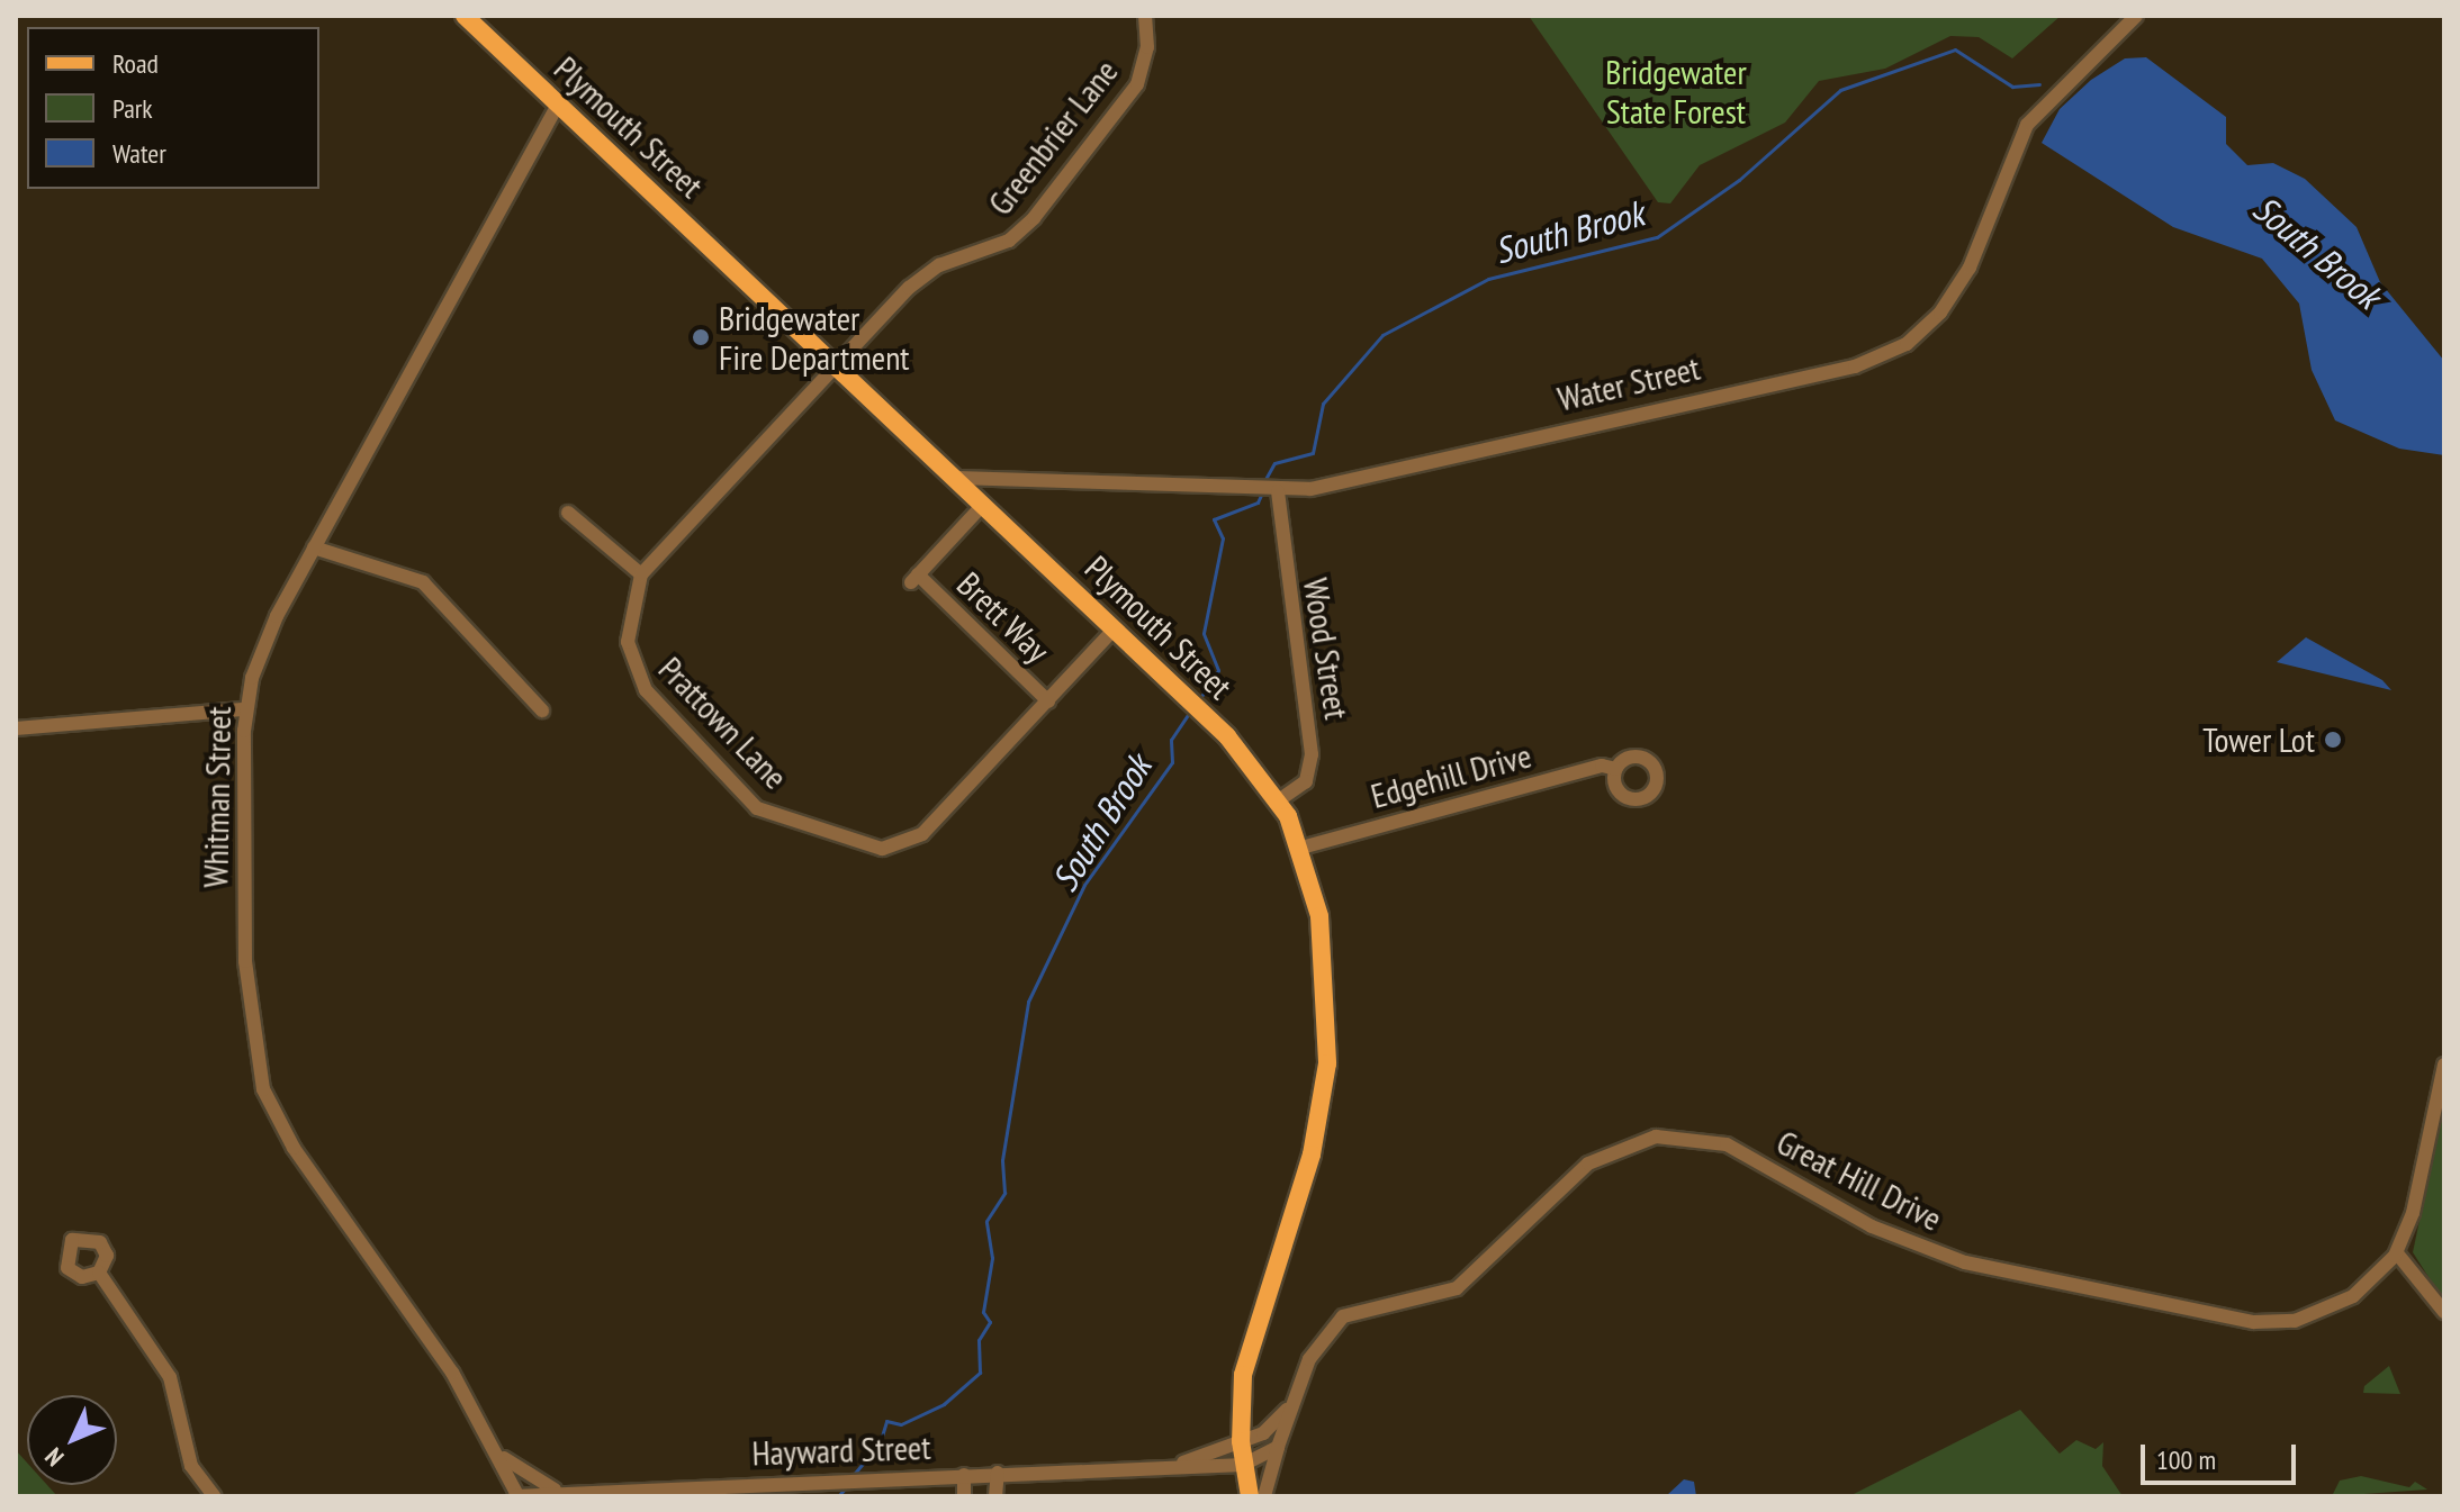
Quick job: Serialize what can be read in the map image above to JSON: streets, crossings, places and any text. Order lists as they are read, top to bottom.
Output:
{
  "streets": {
    "main road": ["Plymouth Street"],
    "street": [
      "Greenbrier Lane",
      "Water Street",
      "Brett Way",
      "Wood Street",
      "Prattown Lane",
      "Edgehill Drive",
      "Whitman Street",
      "Great Hill Drive",
      "Hayward Street"
    ]
  },
  "crossings": [
    ["Plymouth Street", "Greenbrier Lane"],
    ["Plymouth Street", "Water Street"],
    ["Plymouth Street", "Brett Way"],
    ["Plymouth Street", "Wood Street"],
    ["Plymouth Street", "Prattown Lane"],
    ["Plymouth Street", "Edgehill Drive"],
    ["Plymouth Street", "Whitman Street"],
    ["Plymouth Street", "Great Hill Drive"],
    ["Plymouth Street", "Hayward Street"],
    ["Water Street", "Wood Street"],
    ["Brett Way", "Prattown Lane"],
    ["Whitman Street", "Hayward Street"],
    ["Great Hill Drive", "Hayward Street"]
  ],
  "water": ["South Brook"],
  "parks": ["Bridgewater State Forest"],
  "places": ["Bridgewater Fire Department", "Tower Lot"],
  "legend": ["Road", "Park", "Water"],
  "scale_bar": "100 m",
  "north": "bottom left"
}
